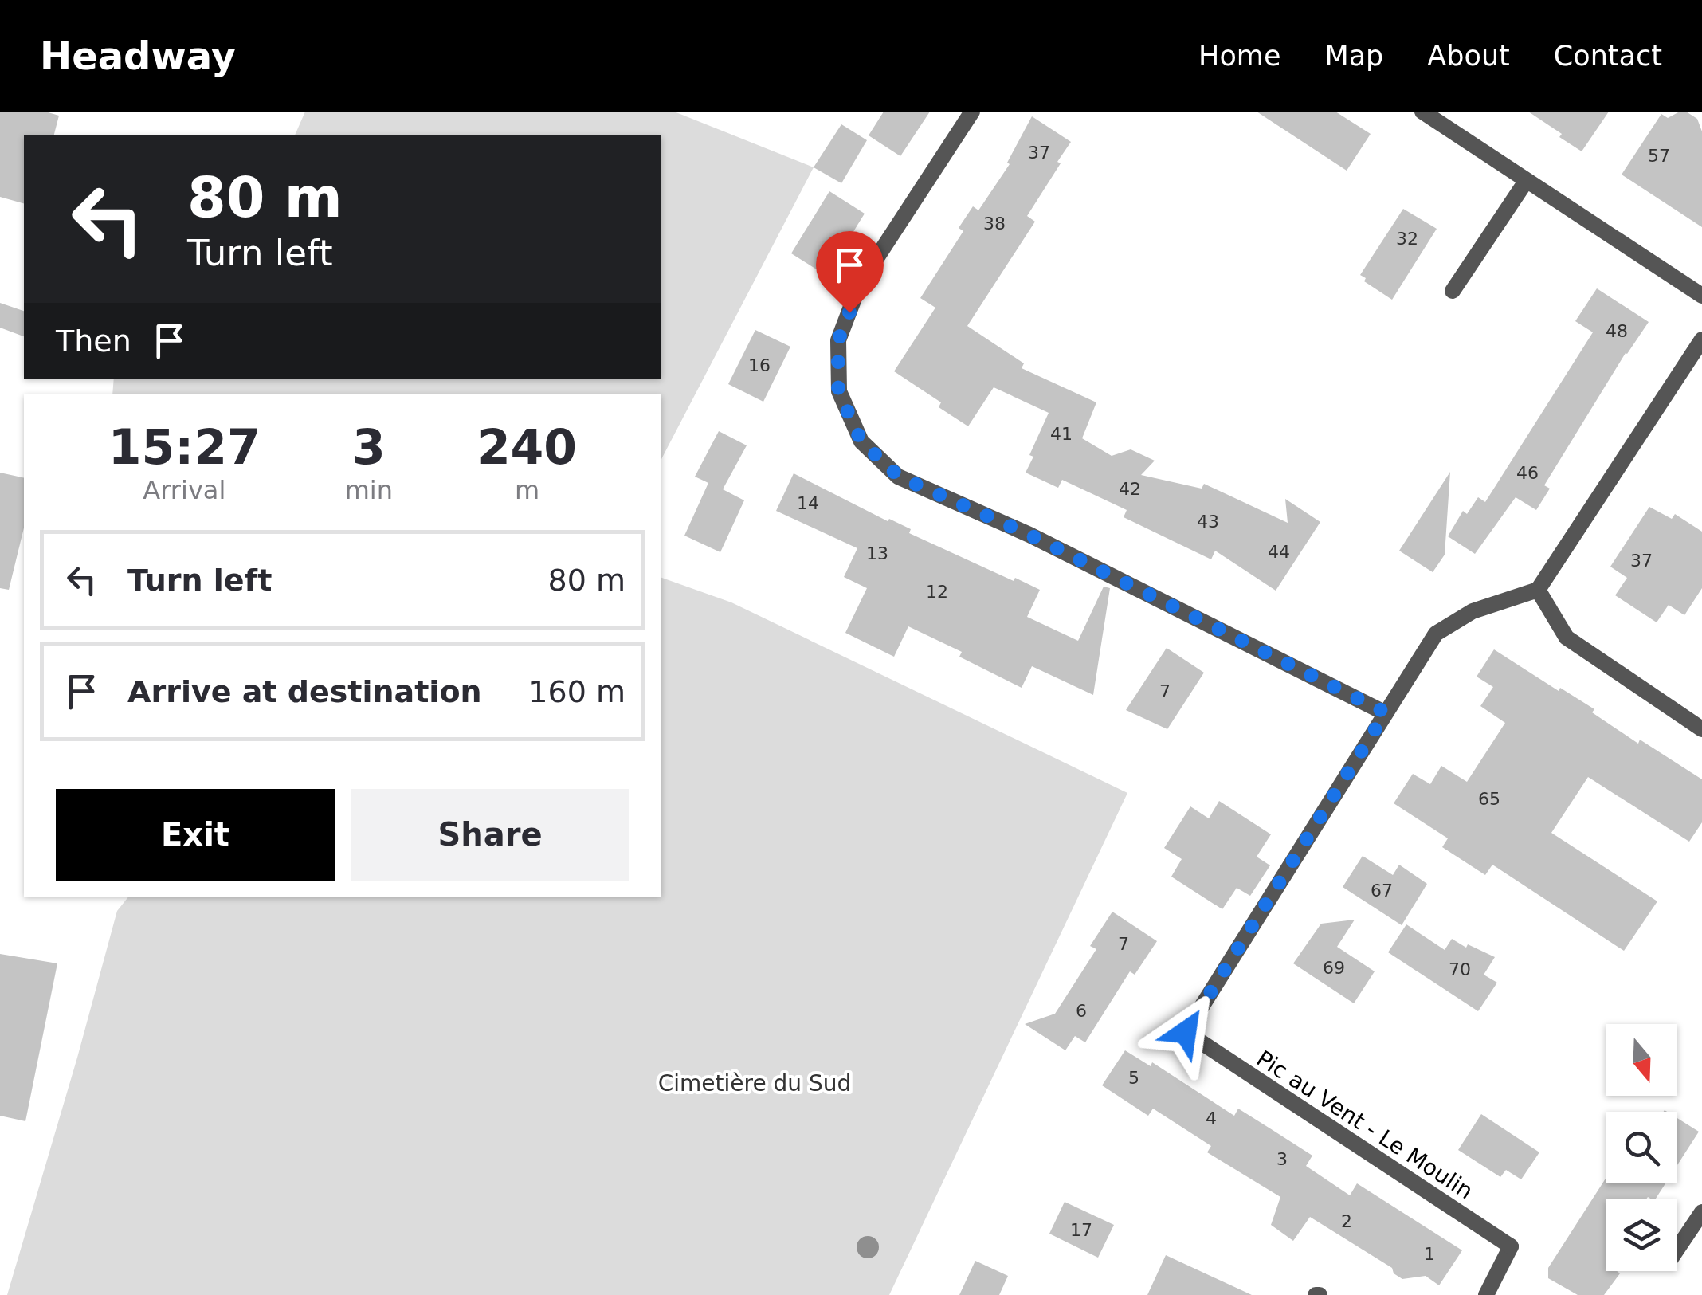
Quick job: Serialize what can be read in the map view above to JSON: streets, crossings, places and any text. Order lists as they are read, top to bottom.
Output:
{
  "streets": {
    "street": ["Pic au Vent - Le Moulin"]
  },
  "parks": ["Cimetière du Sud"],
  "house_numbers": [
    "37",
    "57",
    "38",
    "32",
    "48",
    "16",
    "41",
    "46",
    "42",
    "14",
    "43",
    "44",
    "13",
    "37",
    "12",
    "7",
    "65",
    "67",
    "7",
    "69",
    "70",
    "6",
    "5",
    "4",
    "3",
    "2",
    "17",
    "1"
  ],
  "north": "bottom",
  "page": {
    "header": "Headway",
    "nav": [
      "Home",
      "Map",
      "About",
      "Contact"
    ],
    "turn": ["80 m", "Turn left"],
    "then": "Then",
    "eta": [
      "15:27",
      "Arrival",
      "3",
      "min",
      "240",
      "m"
    ],
    "list": [
      {
        "name": "Turn left",
        "value": "80 m"
      },
      {
        "name": "Arrive at destination",
        "value": "160 m"
      }
    ],
    "buttons": ["Exit", "Share"]
  }
}
